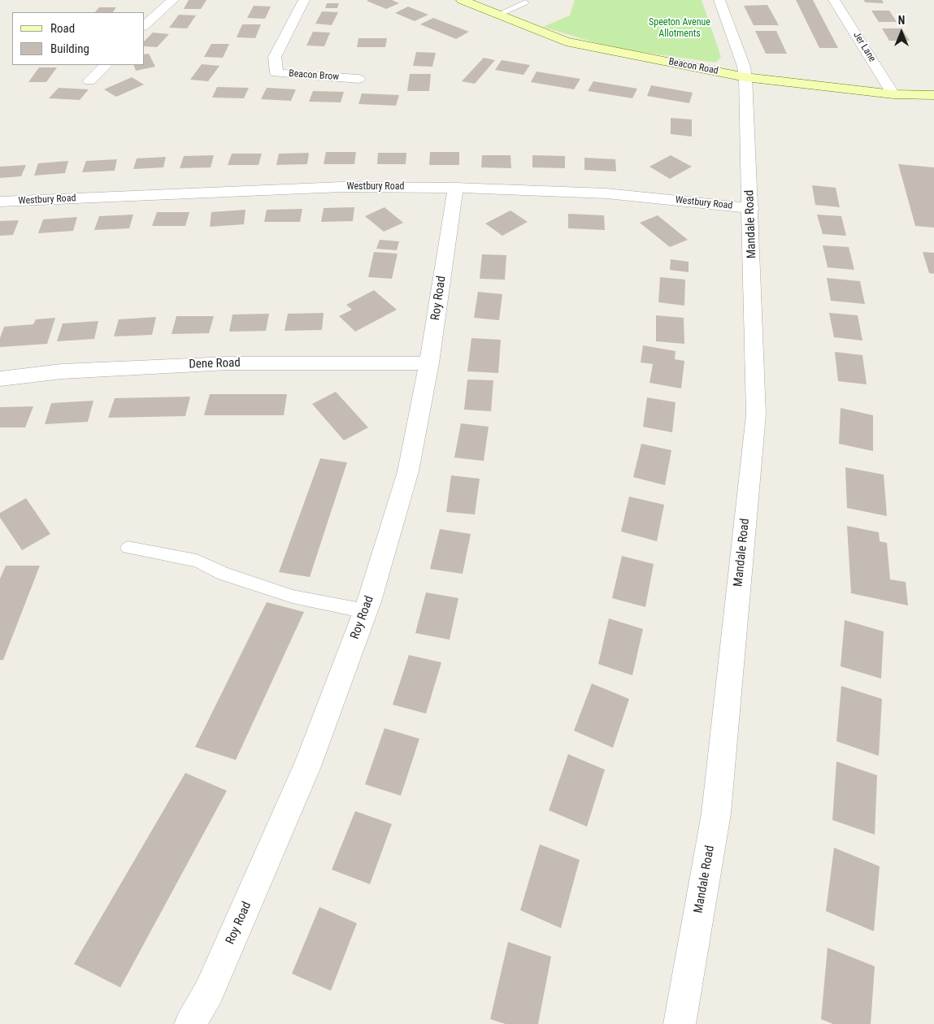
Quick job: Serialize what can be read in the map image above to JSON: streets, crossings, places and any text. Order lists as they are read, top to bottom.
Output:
{
  "streets": {
    "main road": ["Beacon Road"],
    "street": [
      "Jer Lane",
      "Beacon Brow",
      "Westbury Road",
      "Mandale Road",
      "Roy Road",
      "Dene Road"
    ]
  },
  "crossings": [
    ["Jer Lane", "Beacon Road"],
    ["Beacon Road", "Mandale Road"],
    ["Westbury Road", "Mandale Road"],
    ["Westbury Road", "Roy Road"],
    ["Roy Road", "Dene Road"]
  ],
  "parks": ["Speeton Avenue Allotments"],
  "legend": ["Road", "Building"],
  "north": "top"
}
